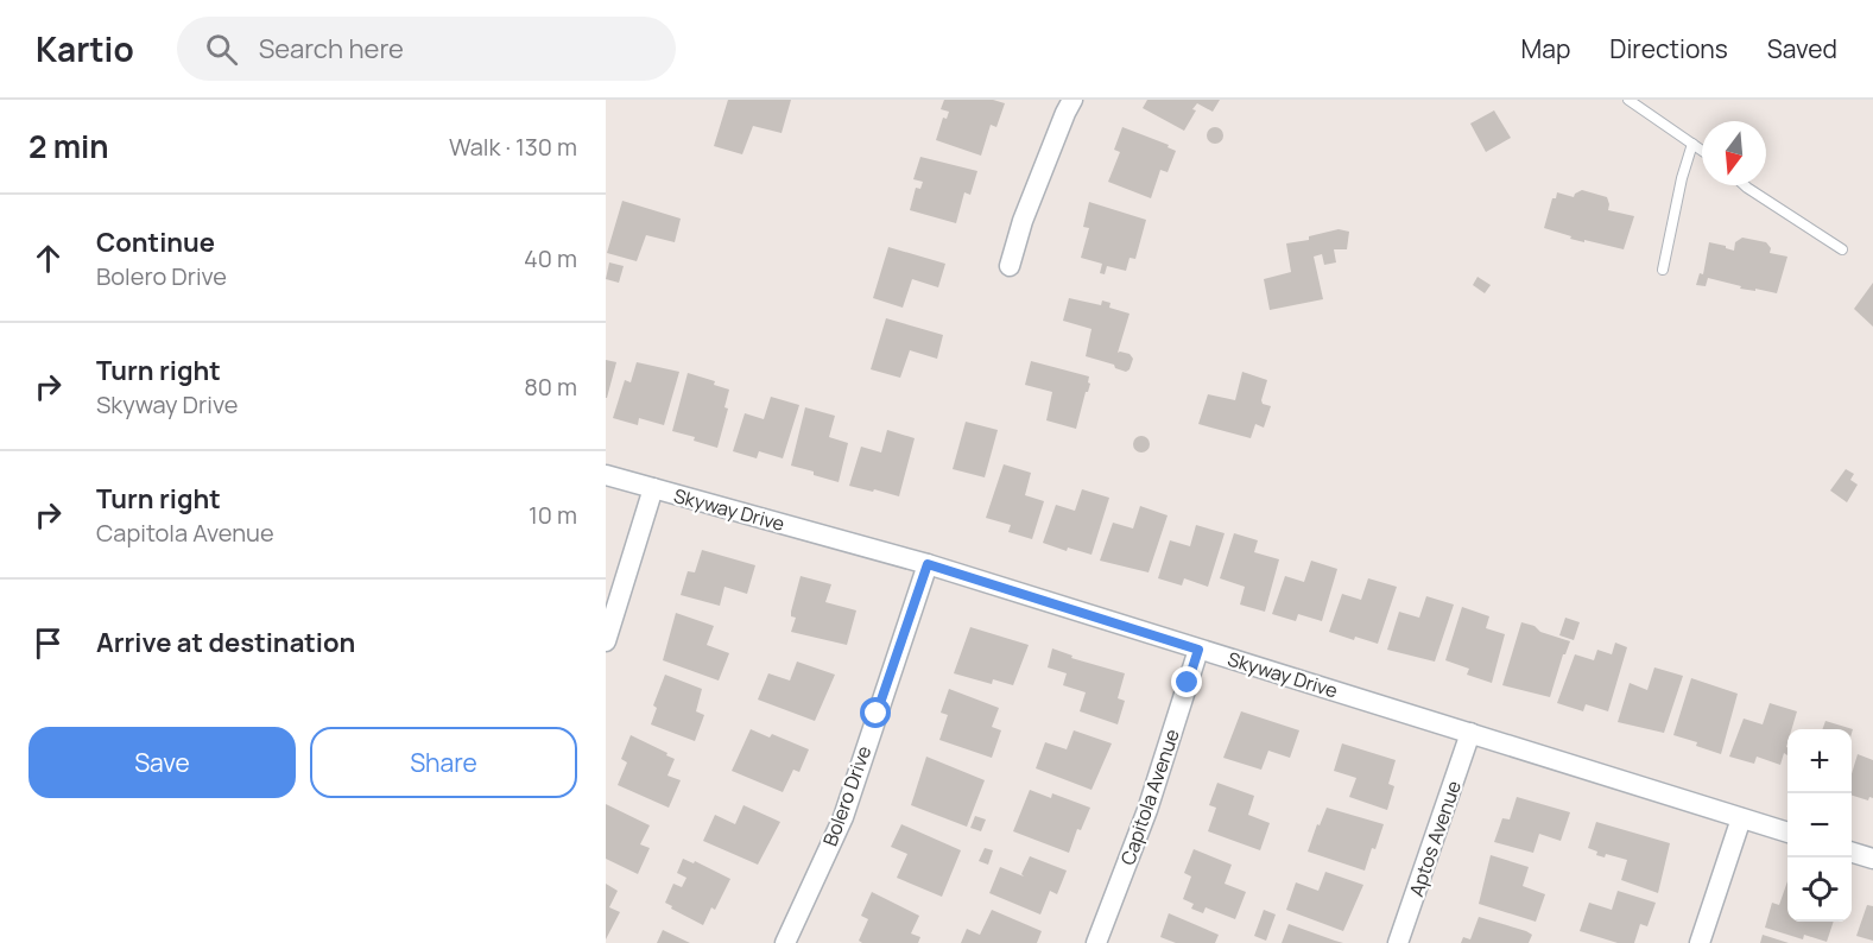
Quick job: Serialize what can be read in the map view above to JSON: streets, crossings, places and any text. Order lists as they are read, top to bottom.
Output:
{
  "streets": {
    "street": [
      "Skyway Drive",
      "Bolero Drive",
      "Capitola Avenue",
      "Aptos Avenue"
    ]
  },
  "crossings": [
    ["Skyway Drive", "Bolero Drive"],
    ["Skyway Drive", "Capitola Avenue"],
    ["Skyway Drive", "Aptos Avenue"]
  ],
  "north": "bottom",
  "page": {
    "header": "Kartio",
    "search": "Search here",
    "nav": ["Map", "Directions", "Saved"],
    "heading": ["2 min", "Walk · 130 m"],
    "list": [
      ["Continue", "Bolero Drive", "40 m"],
      ["Turn right", "Skyway Drive", "80 m"],
      ["Turn right", "Capitola Avenue", "10 m"],
      "Arrive at destination"
    ],
    "buttons": ["Save", "Share"],
    "map_buttons": ["+", "−"]
  }
}
